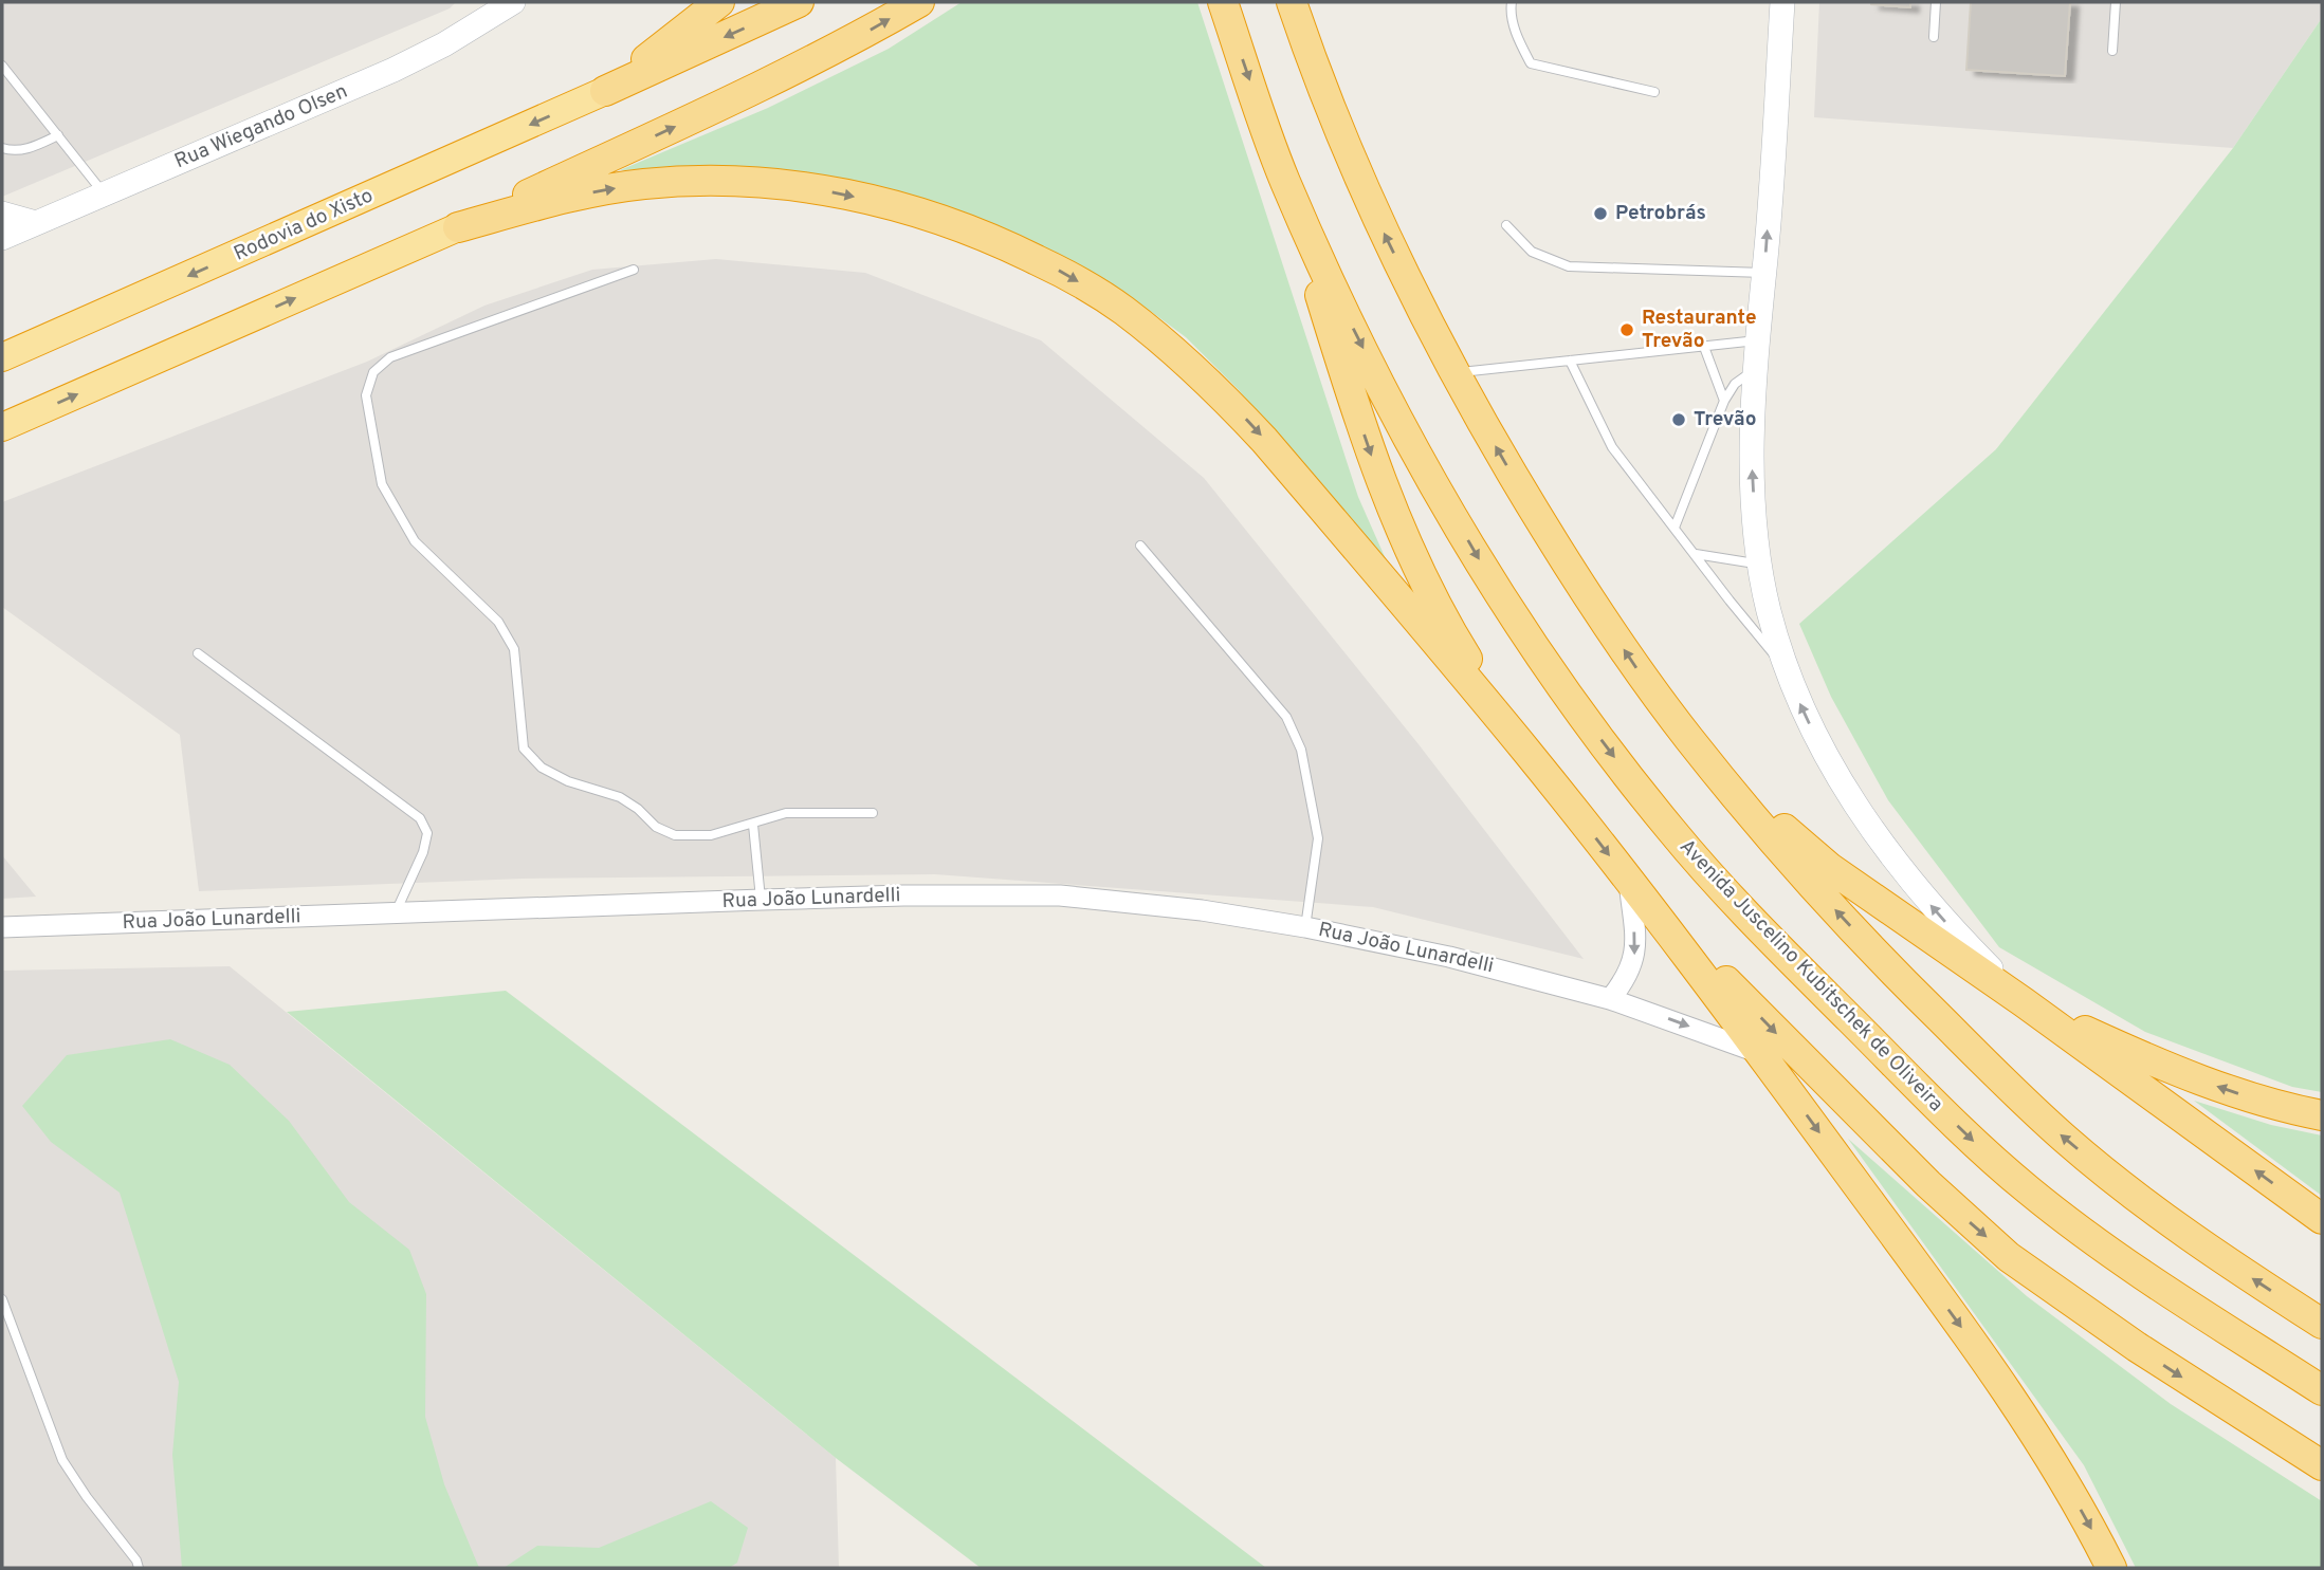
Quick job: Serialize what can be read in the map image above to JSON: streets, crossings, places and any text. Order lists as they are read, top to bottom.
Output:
{
  "streets": {
    "highway": ["Rodovia do Xisto", "Avenida Juscelino Kubitschek de Oliveira"],
    "main road": ["Rua Wiegando Olsen"],
    "street": ["Rua João Lunardelli"]
  },
  "places": ["Petrobrás", "Restaurante Trevão", "Trevão"]
}
